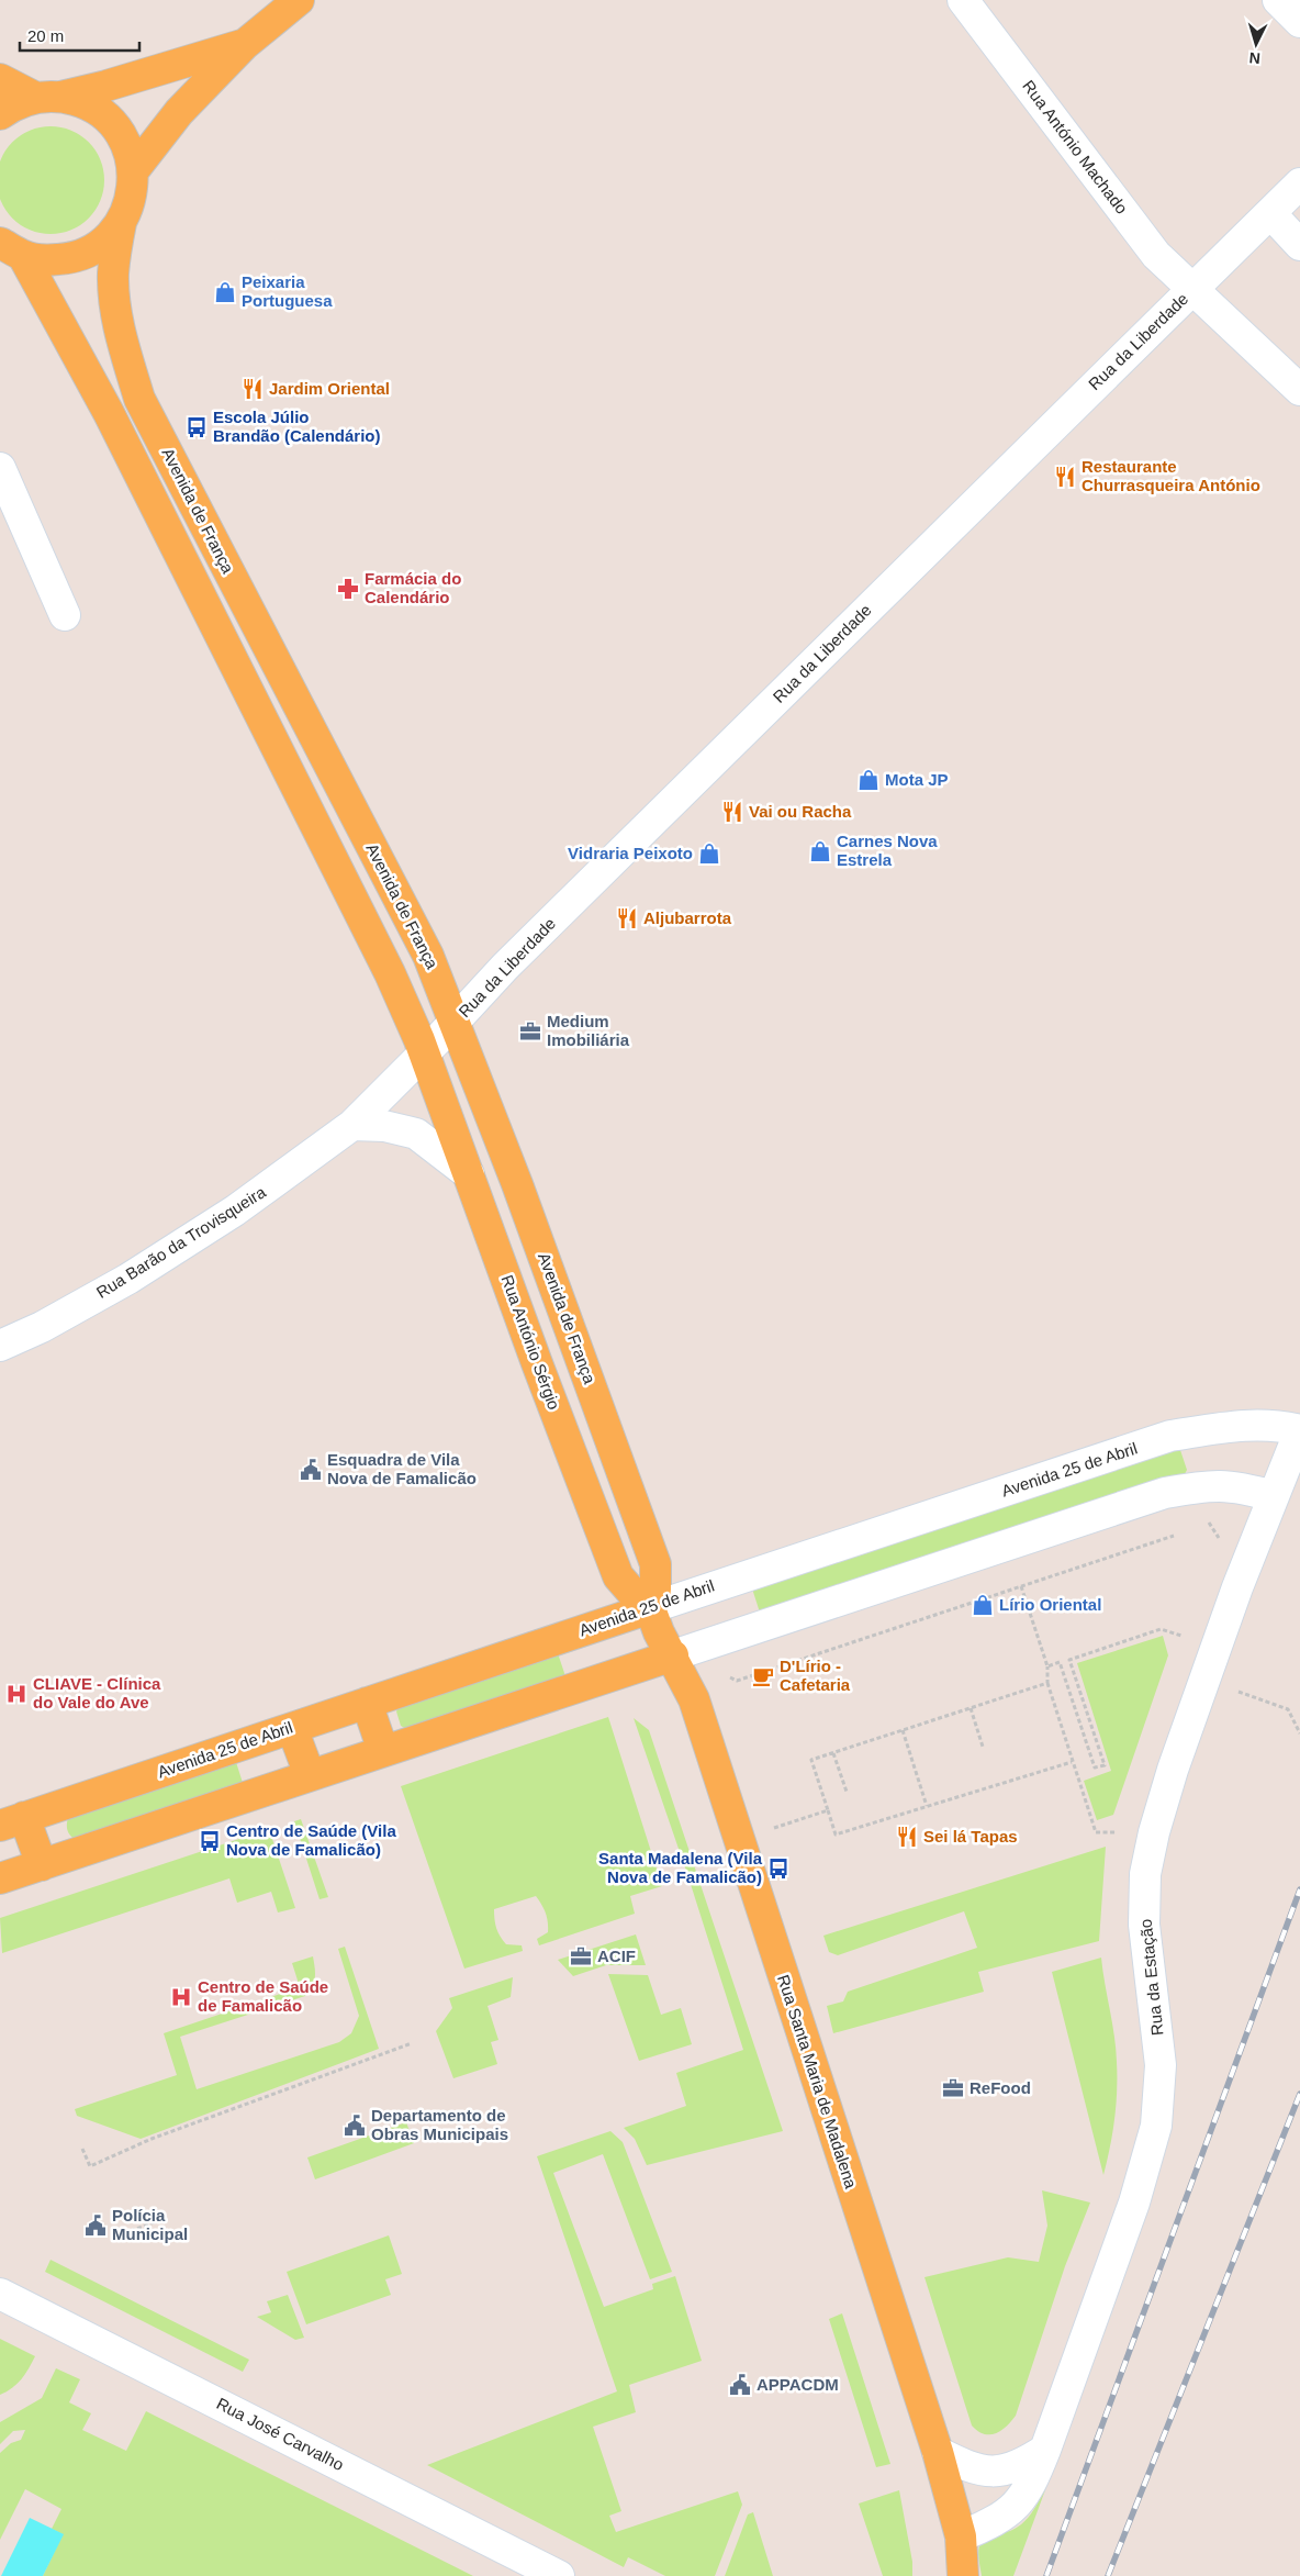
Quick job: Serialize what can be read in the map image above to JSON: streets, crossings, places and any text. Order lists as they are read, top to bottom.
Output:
{
  "streets": {
    "main road": [
      "Avenida de França",
      "Rua António Sérgio",
      "Avenida 25 de Abril",
      "Rua Santa Maria de Madalena"
    ],
    "street": [
      "Rua António Machado",
      "Rua da Liberdade",
      "Rua Barão da Trovisqueira",
      "Rua da Estação",
      "Rua José Carvalho"
    ]
  },
  "crossings": [
    ["Rua António Machado", "Rua da Liberdade"],
    ["Rua da Liberdade", "Avenida de França"],
    ["Rua da Liberdade", "Rua Barão da Trovisqueira"],
    ["Avenida de França", "Rua Barão da Trovisqueira"],
    ["Avenida de França", "Rua António Sérgio"],
    ["Avenida de França", "Avenida 25 de Abril"],
    ["Avenida de França", "Rua Santa Maria de Madalena"],
    ["Rua Barão da Trovisqueira", "Rua António Sérgio"],
    ["Rua António Sérgio", "Avenida 25 de Abril"],
    ["Rua António Sérgio", "Rua Santa Maria de Madalena"],
    ["Avenida 25 de Abril", "Rua da Estação"],
    ["Avenida 25 de Abril", "Rua Santa Maria de Madalena"],
    ["Rua da Estação", "Rua Santa Maria de Madalena"]
  ],
  "places": {
    "shop": [
      "Peixaria Portuguesa",
      "Mota JP",
      "Carnes Nova Estrela",
      "Vidraria Peixoto",
      "Lírio Oriental"
    ],
    "restaurant": [
      "Jardim Oriental",
      "Restaurante Churrasqueira António",
      "Vai ou Racha",
      "Aljubarrota",
      "Sei lá Tapas"
    ],
    "bus stop": ["Escola Júlio Brandão (Calendário)", "Centro de Saúde (Vila Nova de Famalicão)", "Santa Madalena (Vila Nova de Famalicão)"],
    "pharmacy": ["Farmácia do Calendário"],
    "office": ["Medium Imobiliária", "ACIF", "ReFood"],
    "public building": [
      "Esquadra de Vila Nova de Famalicão",
      "Departamento de Obras Municipais",
      "Polícia Municipal",
      "APPACDM"
    ],
    "cafe": ["D'Lírio - Cafetaria"],
    "hospital": ["CLIAVE - Clínica do Vale do Ave", "Centro de Saúde de Famalicão"]
  },
  "scale_bar": "20 m",
  "north": "bottom"
}
